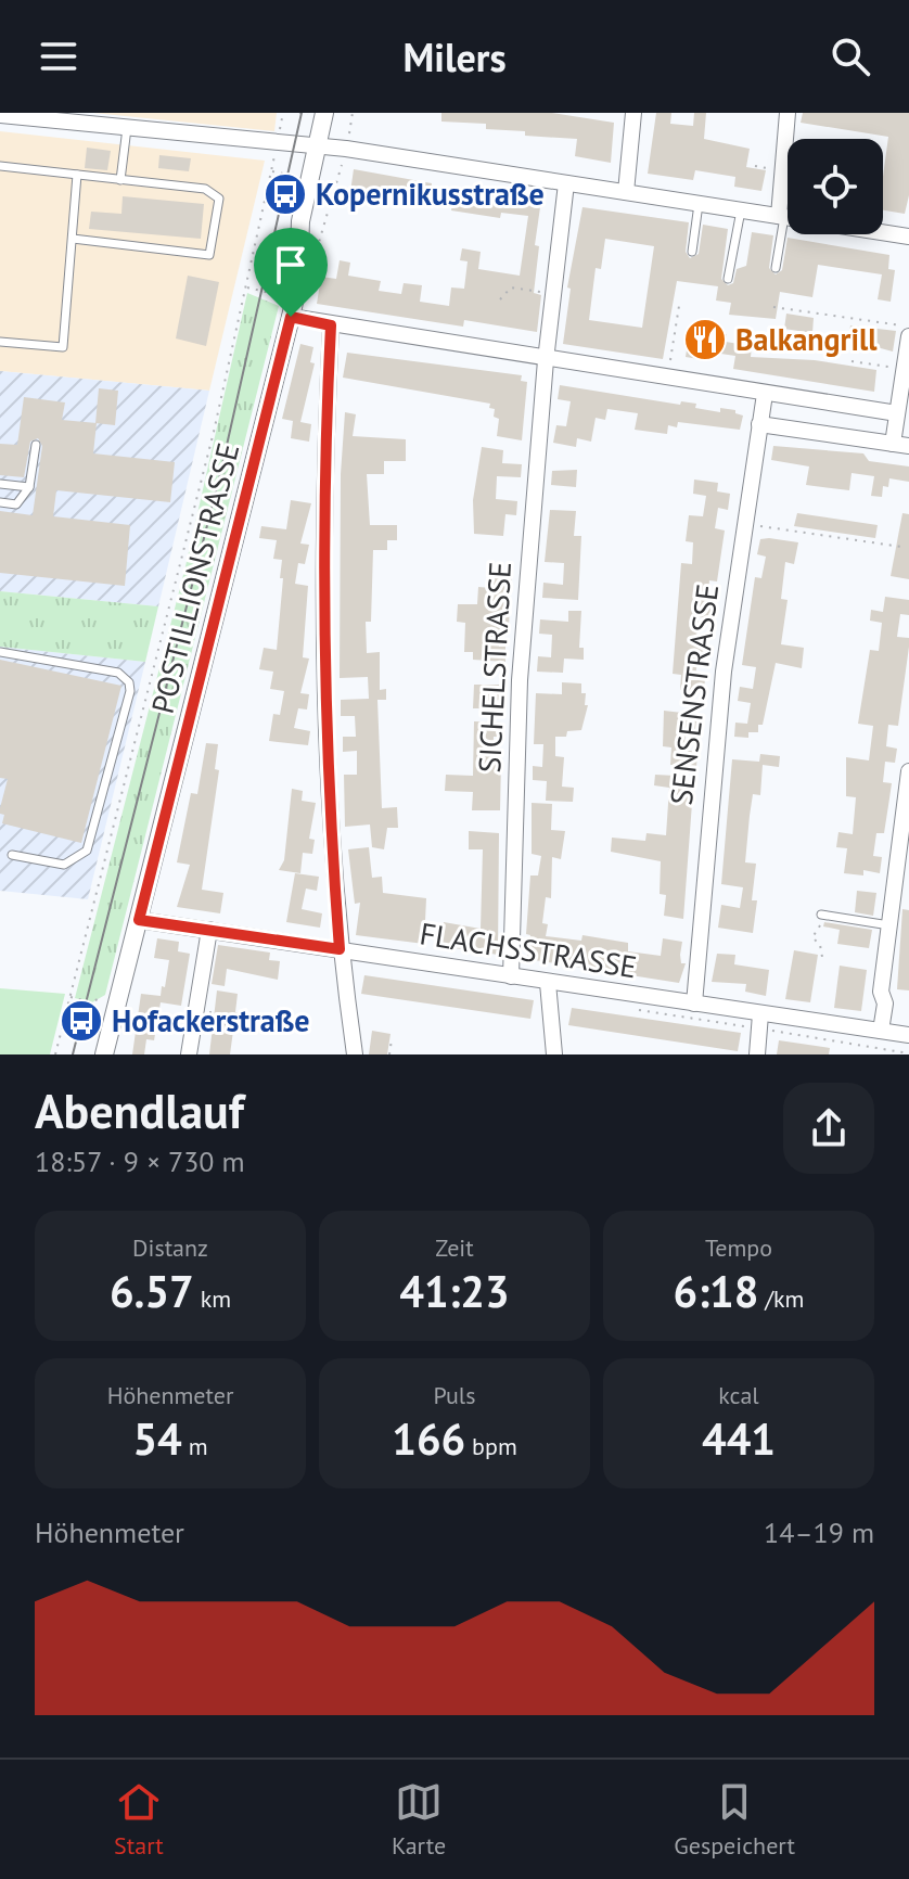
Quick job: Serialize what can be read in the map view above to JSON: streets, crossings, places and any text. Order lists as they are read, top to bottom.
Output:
{
  "streets": {
    "street": [
      "POSTILLIONSTRASSE",
      "SICHELSTRASSE",
      "SENSENSTRASSE",
      "FLACHSSTRASSE"
    ]
  },
  "crossings": [
    ["POSTILLIONSTRASSE", "FLACHSSTRASSE"],
    ["SICHELSTRASSE", "FLACHSSTRASSE"],
    ["SENSENSTRASSE", "FLACHSSTRASSE"]
  ],
  "places": {
    "bus stop": ["Kopernikusstraße", "Hofackerstraße"],
    "restaurant": ["Balkangrill"]
  },
  "page": {
    "header": "Milers",
    "heading": ["Abendlauf", "18:57 · 9 × 730 m"],
    "stats": [
      ["Distanz", "6.57 km"],
      ["Zeit", "41:23"],
      ["Tempo", "6:18 /km"],
      ["Höhenmeter", "54 m"],
      ["Puls", "166 bpm"],
      ["kcal", "441"]
    ],
    "chart": ["Höhenmeter", "14–19 m"],
    "tabs": ["Start", "Karte", "Gespeichert"]
  }
}
